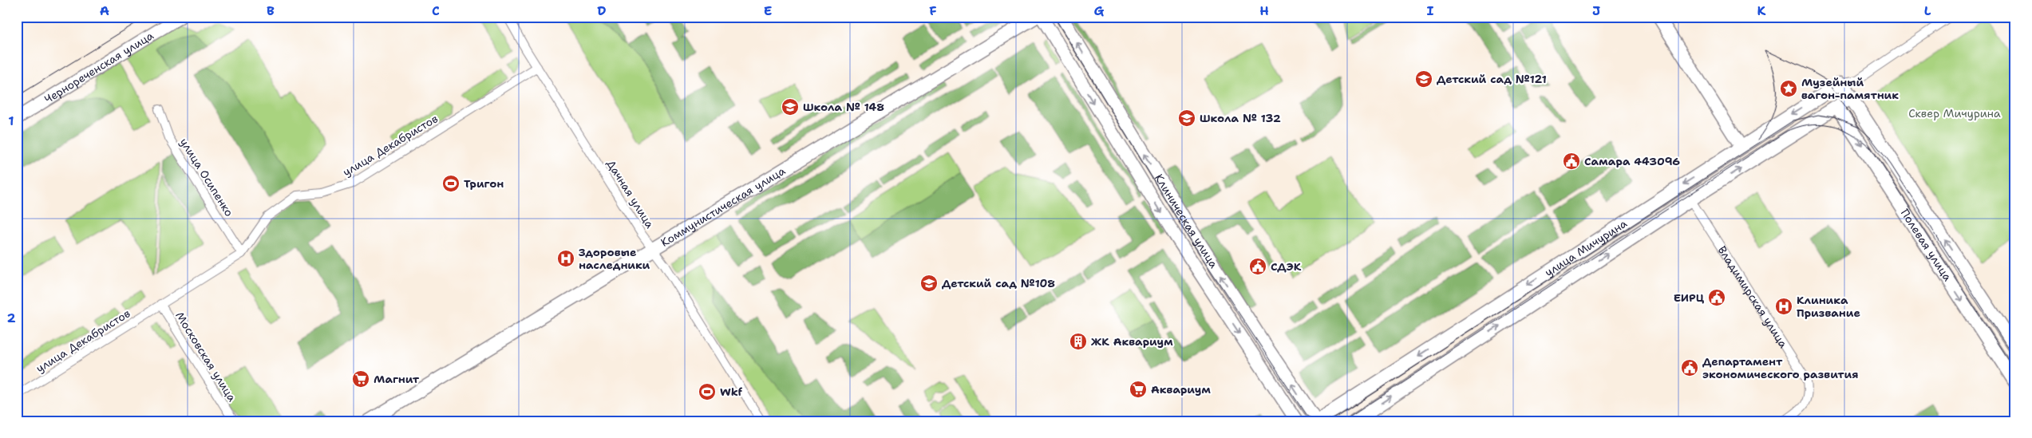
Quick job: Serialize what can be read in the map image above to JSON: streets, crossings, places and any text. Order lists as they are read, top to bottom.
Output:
{
  "streets": {
    "main road": ["Коммунистическая улица", "Полевая улица", "улица Мичурина"],
    "street": [
      "Чернореченская улица",
      "улица Декабристов",
      "улица Осипенко",
      "Дачная улица",
      "Клиническая улица",
      "Владимирская улица",
      "Московская улица"
    ]
  },
  "crossings": [
    ["улица Декабристов", "улица Осипенко"],
    ["улица Декабристов", "Дачная улица"],
    ["улица Декабристов", "Московская улица"],
    ["Дачная улица", "Коммунистическая улица"],
    ["Клиническая улица", "улица Мичурина"],
    ["Полевая улица", "улица Мичурина"],
    ["улица Мичурина", "Владимирская улица"]
  ],
  "parks": ["Сквер Мичурина"],
  "places": {
    "school or university": [
      "Детский сад №121",
      "Школа № 148",
      "Школа № 132",
      "Детский сад №108"
    ],
    "place": ["Музейный вагон-памятник"],
    "public building": [
      "Самара 443096",
      "СДЭК",
      "ЕИРЦ",
      "Департамент экономического развития"
    ],
    "sports": ["Тригон", "Wkf"],
    "hospital": ["Здоровые наследники", "Клиника Призвание"],
    "building": ["ЖК Аквариум"],
    "supermarket": ["Магнит", "Аквариум"]
  },
  "grid": {
    "columns": [
      "A",
      "B",
      "C",
      "D",
      "E",
      "F",
      "G",
      "H",
      "I",
      "J",
      "K",
      "L"
    ],
    "rows": ["1", "2"]
  }
}
